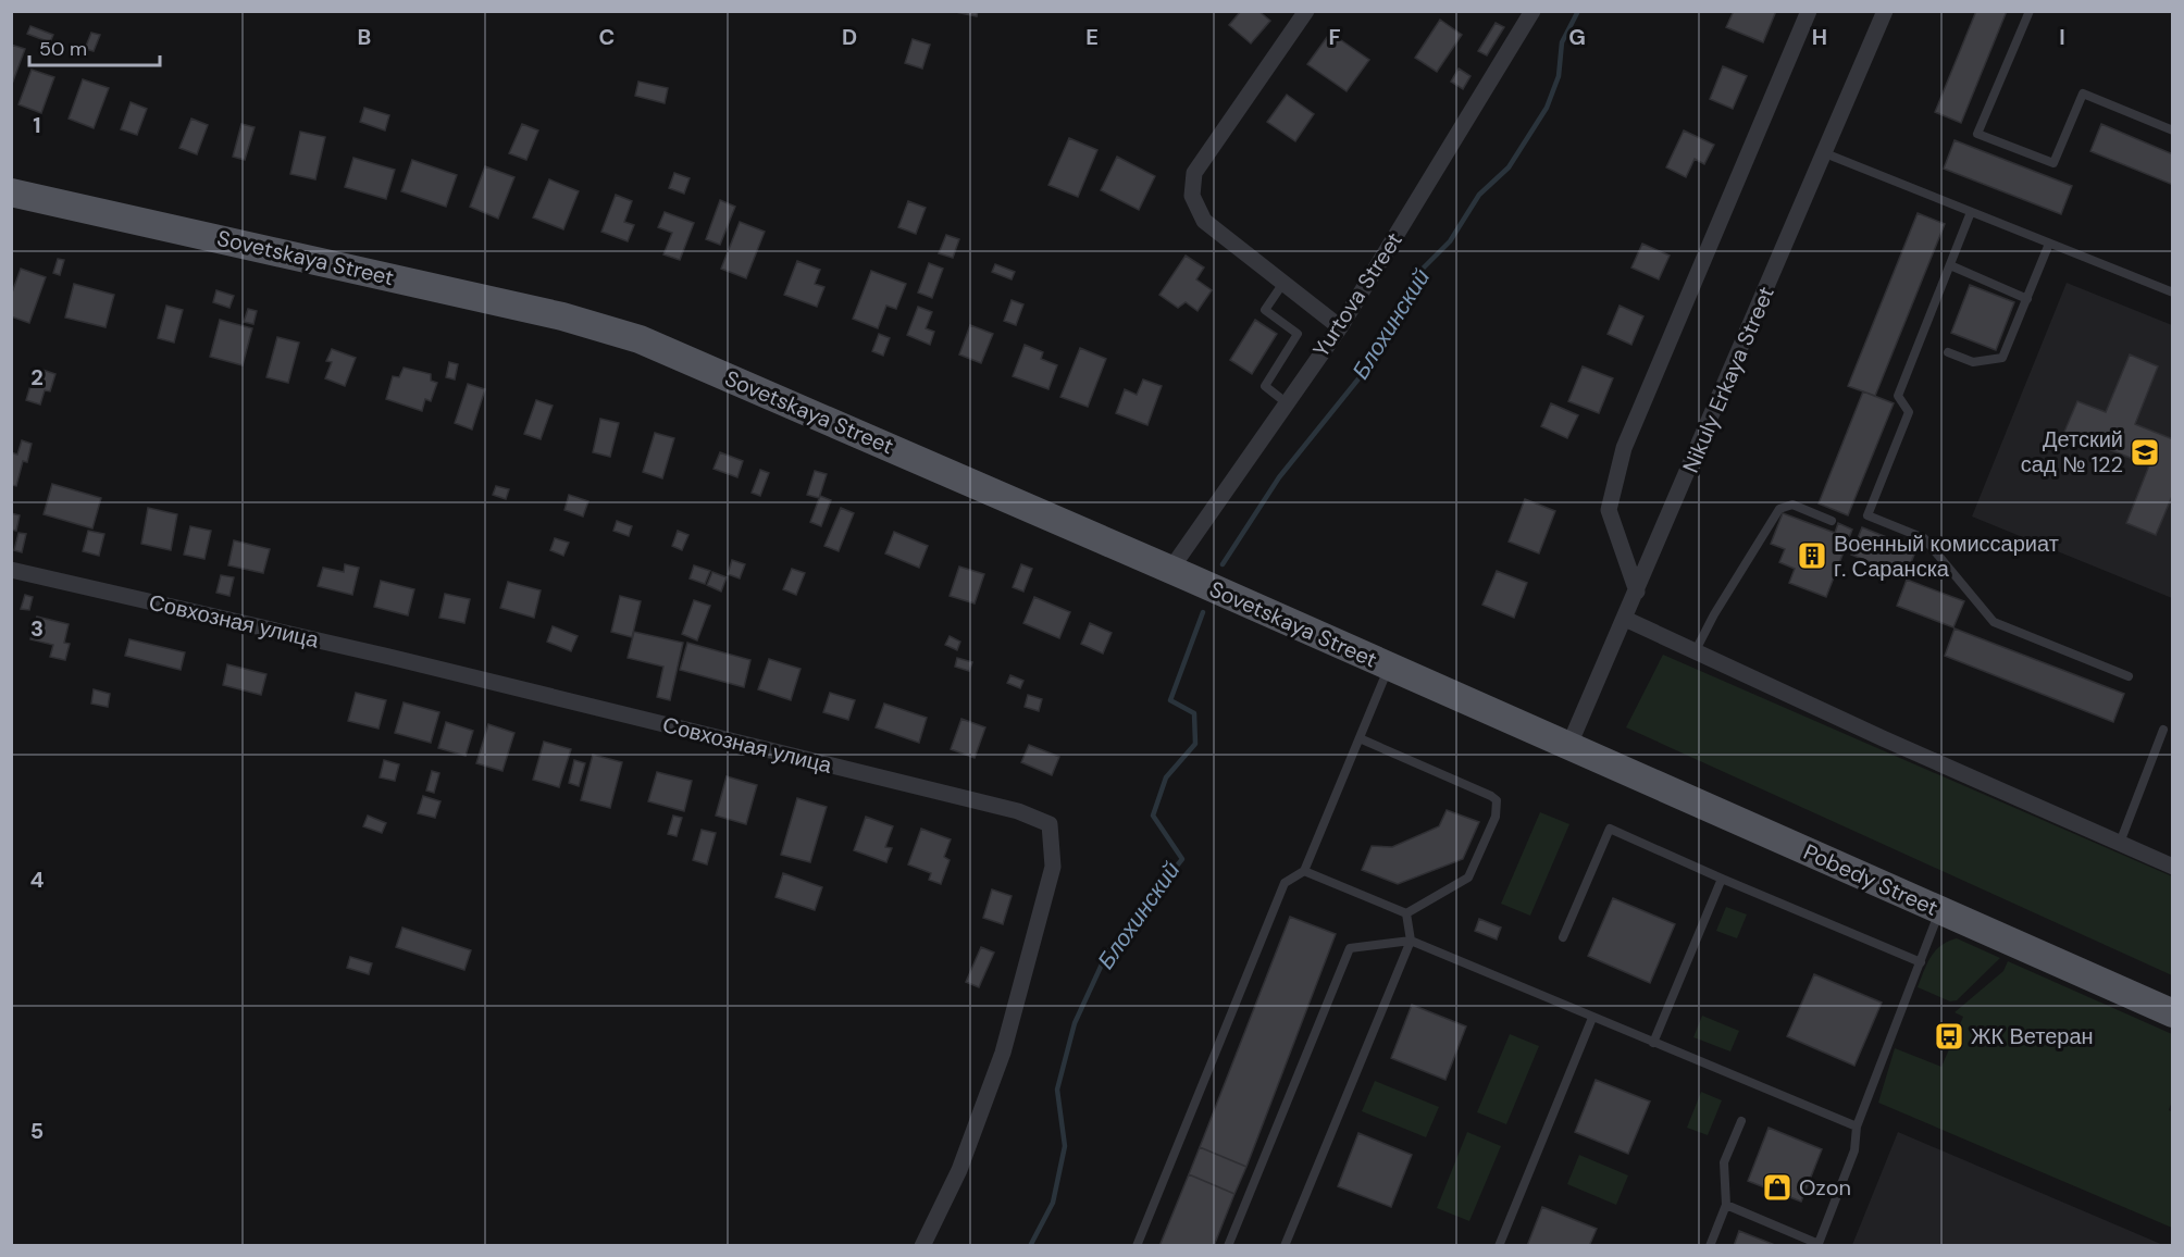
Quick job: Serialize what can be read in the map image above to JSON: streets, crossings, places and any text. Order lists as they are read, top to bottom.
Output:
{
  "streets": {
    "main road": ["Sovetskaya Street", "Pobedy Street"],
    "street": ["Yurtova Street", "Nikuly Erkaya Street", "Совхозная улица"]
  },
  "crossings": [
    ["Sovetskaya Street", "Yurtova Street"],
    ["Sovetskaya Street", "Nikuly Erkaya Street"],
    ["Sovetskaya Street", "Pobedy Street"],
    ["Nikuly Erkaya Street", "Pobedy Street"]
  ],
  "water": ["Блохинский"],
  "places": {
    "school or university": ["Детский сад № 122"],
    "building": ["Военный комиссариат г. Саранска"],
    "bus stop": ["ЖК Ветеран"],
    "shop": ["Ozon"]
  },
  "scale_bar": "50 m",
  "grid": {
    "columns": [
      "B",
      "C",
      "D",
      "E",
      "F",
      "G",
      "H",
      "I"
    ],
    "rows": [
      "1",
      "2",
      "3",
      "4",
      "5"
    ]
  }
}
